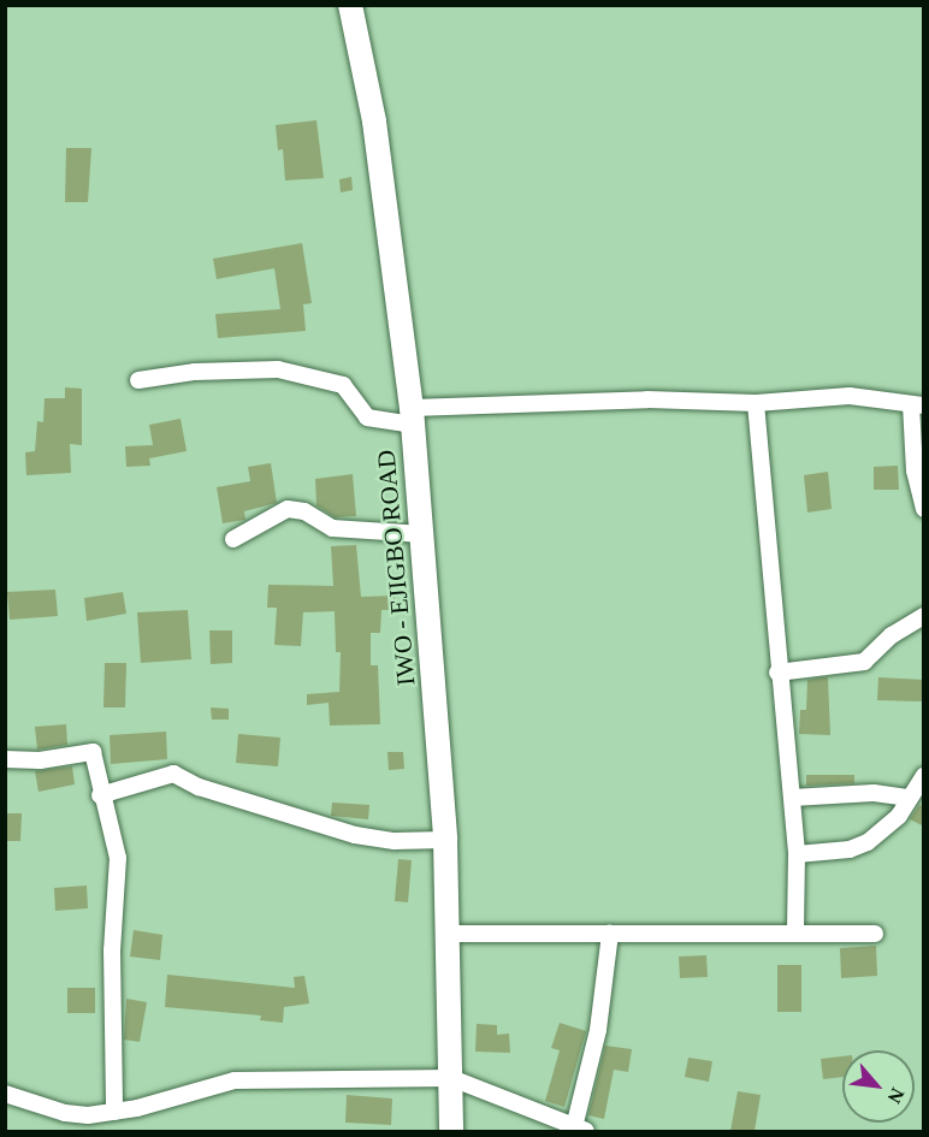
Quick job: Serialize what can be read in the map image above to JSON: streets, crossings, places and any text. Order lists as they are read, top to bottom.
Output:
{
  "streets": {
    "main road": ["IWO - EJIGBO ROAD"]
  },
  "north": "bottom right"
}
